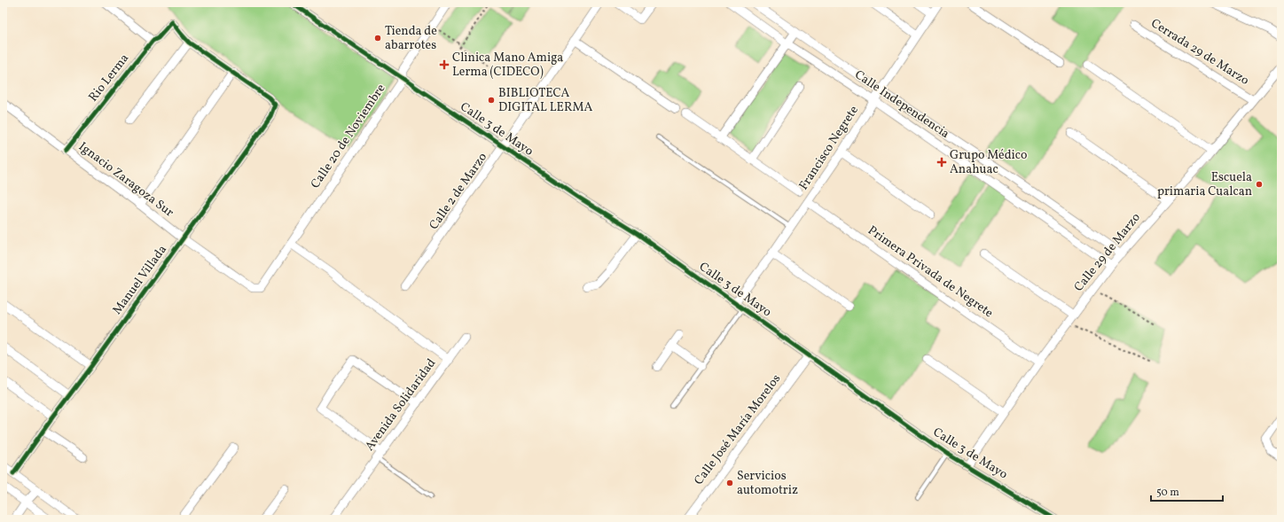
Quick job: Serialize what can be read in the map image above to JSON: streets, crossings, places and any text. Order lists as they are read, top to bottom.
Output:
{
  "streets": {
    "street": [
      "Cerrada 29 de Marzo",
      "Rio Lerma",
      "Calle Independencia",
      "Calle 3 de Mayo",
      "Calle 20 de Noviembre",
      "Francisco Negrete",
      "Ignacio Zaragoza Sur",
      "Calle 2 de Marzo",
      "Calle 29 de Marzo",
      "Primera Privada de Negrete",
      "Manuel Villada",
      "Avenida Solidaridad",
      "Calle José María Morelos"
    ]
  },
  "crossings": [
    ["Cerrada 29 de Marzo", "Calle 29 de Marzo"],
    ["Rio Lerma", "Ignacio Zaragoza Sur"],
    ["Calle Independencia", "Francisco Negrete"],
    ["Calle Independencia", "Calle 29 de Marzo"],
    ["Calle 3 de Mayo", "Calle 20 de Noviembre"],
    ["Calle 3 de Mayo", "Francisco Negrete"],
    ["Calle 3 de Mayo", "Calle 2 de Marzo"],
    ["Calle 3 de Mayo", "Calle 29 de Marzo"],
    ["Calle 3 de Mayo", "Calle José María Morelos"],
    ["Calle 20 de Noviembre", "Manuel Villada"],
    ["Calle 20 de Noviembre", "Avenida Solidaridad"],
    ["Francisco Negrete", "Primera Privada de Negrete"],
    ["Ignacio Zaragoza Sur", "Manuel Villada"],
    ["Calle 29 de Marzo", "Primera Privada de Negrete"]
  ],
  "places": {
    "other": [
      "Tienda de abarrotes",
      "BIBLIOTECA DIGITAL LERMA",
      "Escuela primaria Cualcan",
      "Servicios automotriz"
    ],
    "health": ["Clinica Mano Amiga Lerma (CIDECO)", "Grupo Médico Anahuac"]
  },
  "scale_bar": "50 m"
}
